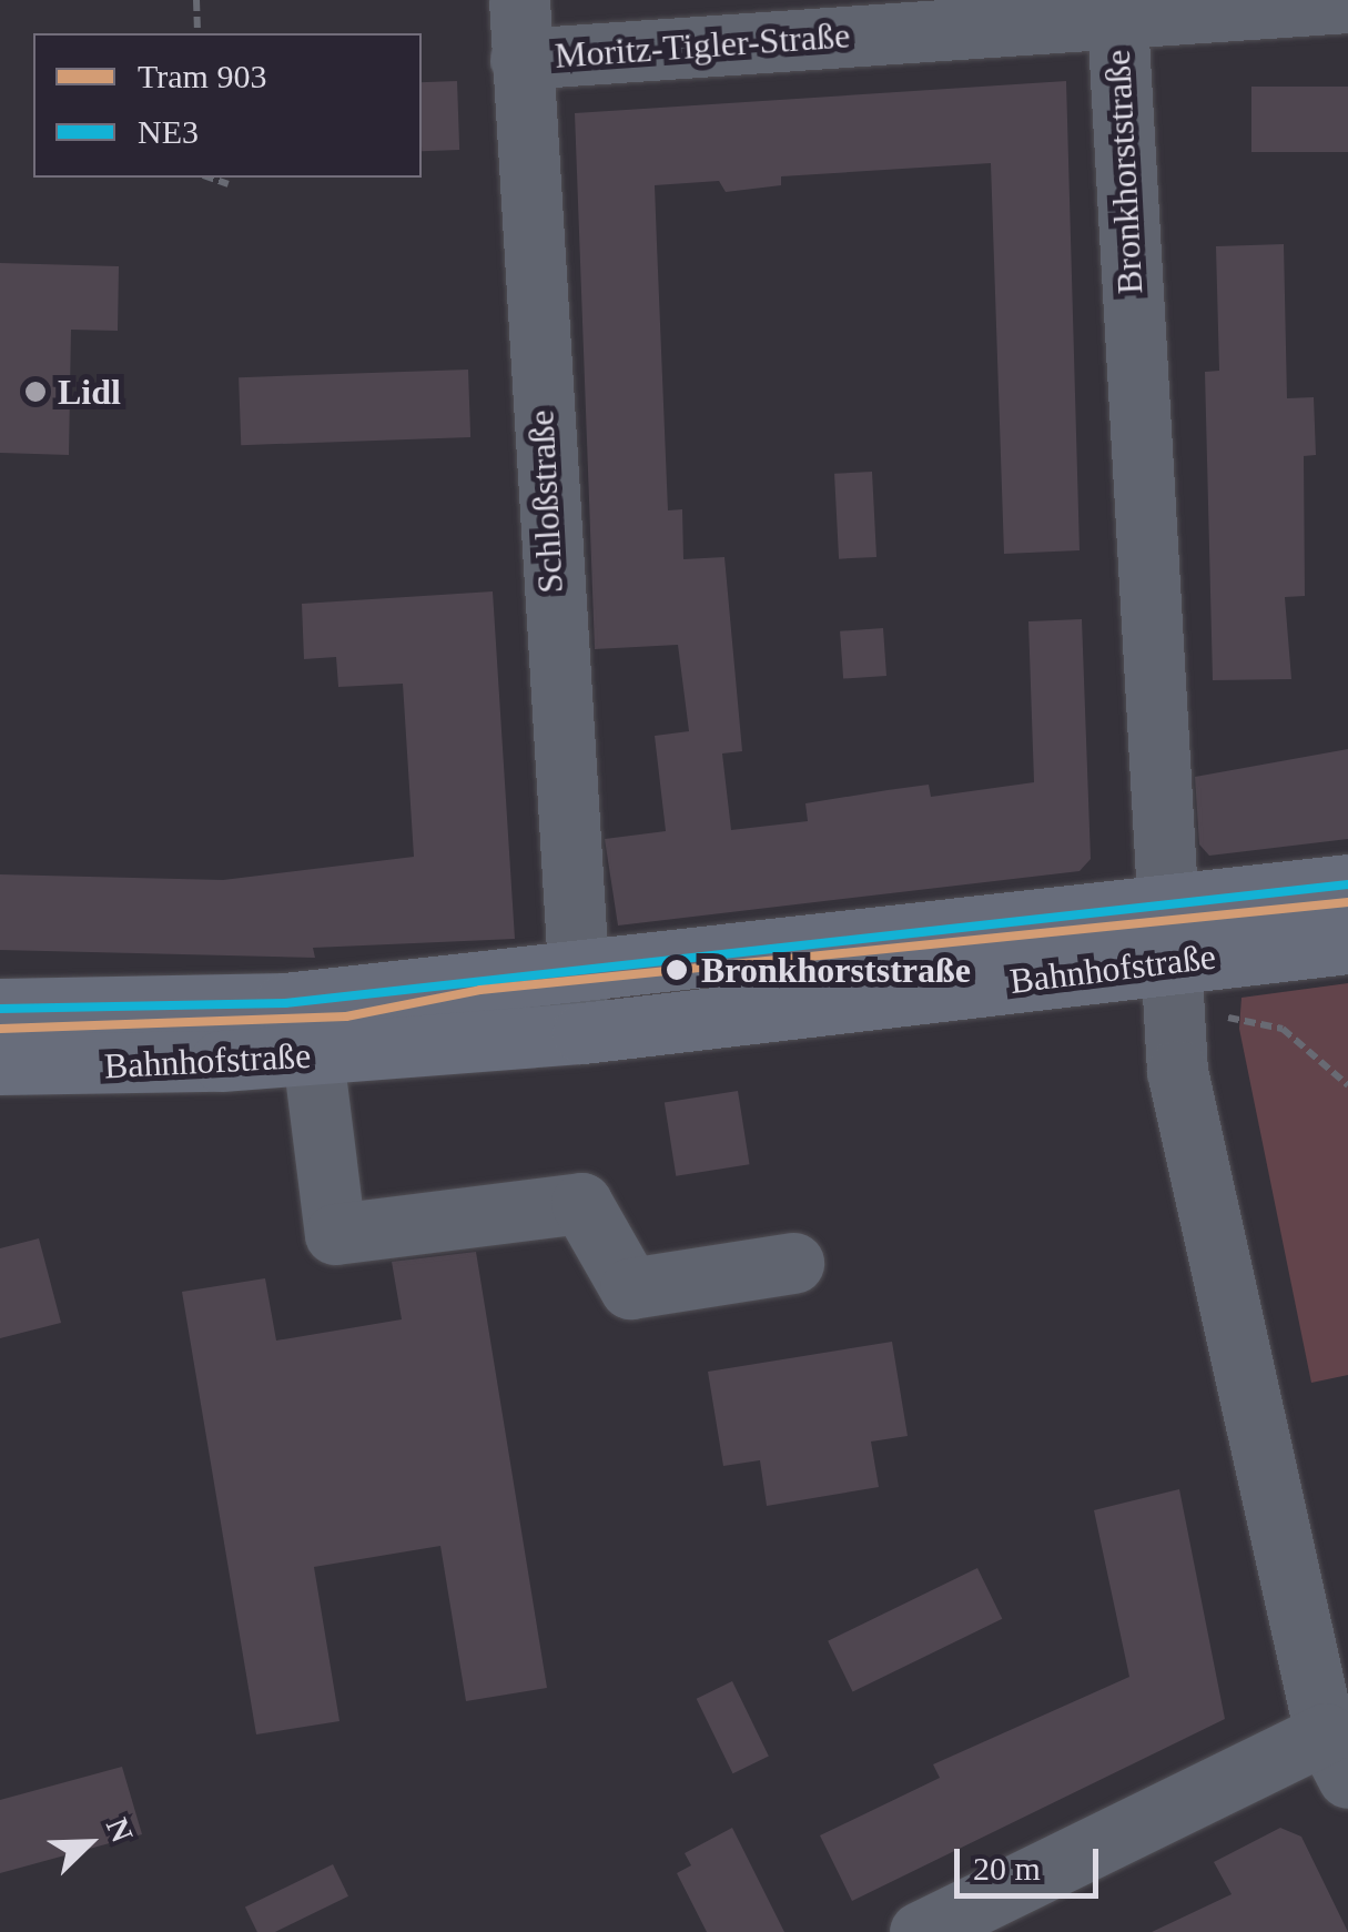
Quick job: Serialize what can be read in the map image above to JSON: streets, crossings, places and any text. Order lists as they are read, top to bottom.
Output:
{
  "streets": {
    "main road": ["Bahnhofstraße"],
    "street": ["Moritz-Tigler-Straße", "Bronkhorststraße", "Schloßstraße"]
  },
  "crossings": [
    ["Moritz-Tigler-Straße", "Bronkhorststraße"],
    ["Moritz-Tigler-Straße", "Schloßstraße"],
    ["Bronkhorststraße", "Bahnhofstraße"],
    ["Schloßstraße", "Bahnhofstraße"]
  ],
  "places": ["Lidl", "Bronkhorststraße"],
  "lines": ["transit line NE3", "tram line 903"],
  "legend": ["Tram 903", "NE3"],
  "scale_bar": "20 m",
  "north": "top right"
}
